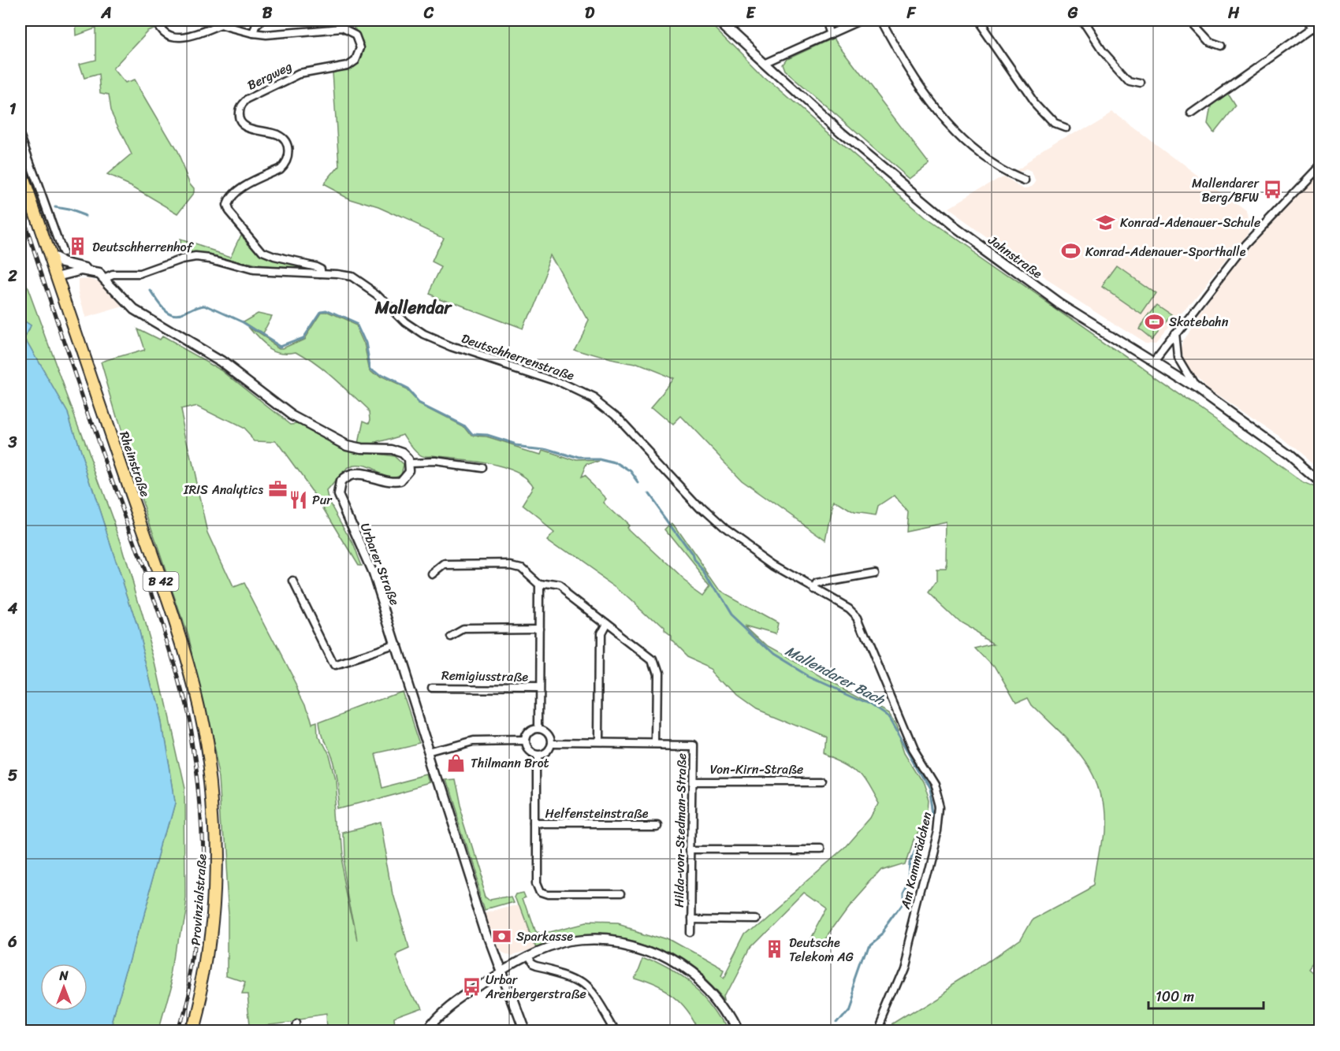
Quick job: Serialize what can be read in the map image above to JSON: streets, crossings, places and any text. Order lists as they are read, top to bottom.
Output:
{
  "streets": {
    "main road": ["Rheinstraße", "B 42", "Provinzialstraße"],
    "street": [
      "Bergweg",
      "Jahnstraße",
      "Deutschherrenstraße",
      "Urbarer Straße",
      "Remigiusstraße",
      "Von-Kirn-Straße",
      "Helfensteinstraße",
      "Hilda-von-Stedman-Straße",
      "Am Kammrädchen"
    ]
  },
  "crossings": [
    ["Bergweg", "Deutschherrenstraße"],
    ["Deutschherrenstraße", "Am Kammrädchen"],
    ["Rheinstraße", "Provinzialstraße"],
    ["Remigiusstraße", "Helfensteinstraße"],
    ["Remigiusstraße", "Hilda-von-Stedman-Straße"],
    ["Von-Kirn-Straße", "Hilda-von-Stedman-Straße"],
    ["Helfensteinstraße", "Hilda-von-Stedman-Straße"]
  ],
  "districts": ["Mallendar"],
  "water": ["Mallendarer Bach"],
  "places": {
    "bus stop": ["Mallendarer Berg/BFW", "Urbar Arenbergerstraße"],
    "school or university": ["Konrad-Adenauer-Schule"],
    "building": ["Deutschherrenhof", "Deutsche Telekom AG"],
    "sports": ["Konrad-Adenauer-Sporthalle", "Skatebahn"],
    "office": ["IRIS Analytics"],
    "restaurant": ["Pur"],
    "shop": ["Thilmann Brot"],
    "bank": ["Sparkasse"]
  },
  "scale_bar": "100 m",
  "north": "top",
  "grid": {
    "columns": [
      "A",
      "B",
      "C",
      "D",
      "E",
      "F",
      "G",
      "H"
    ],
    "rows": [
      "1",
      "2",
      "3",
      "4",
      "5",
      "6"
    ]
  }
}
